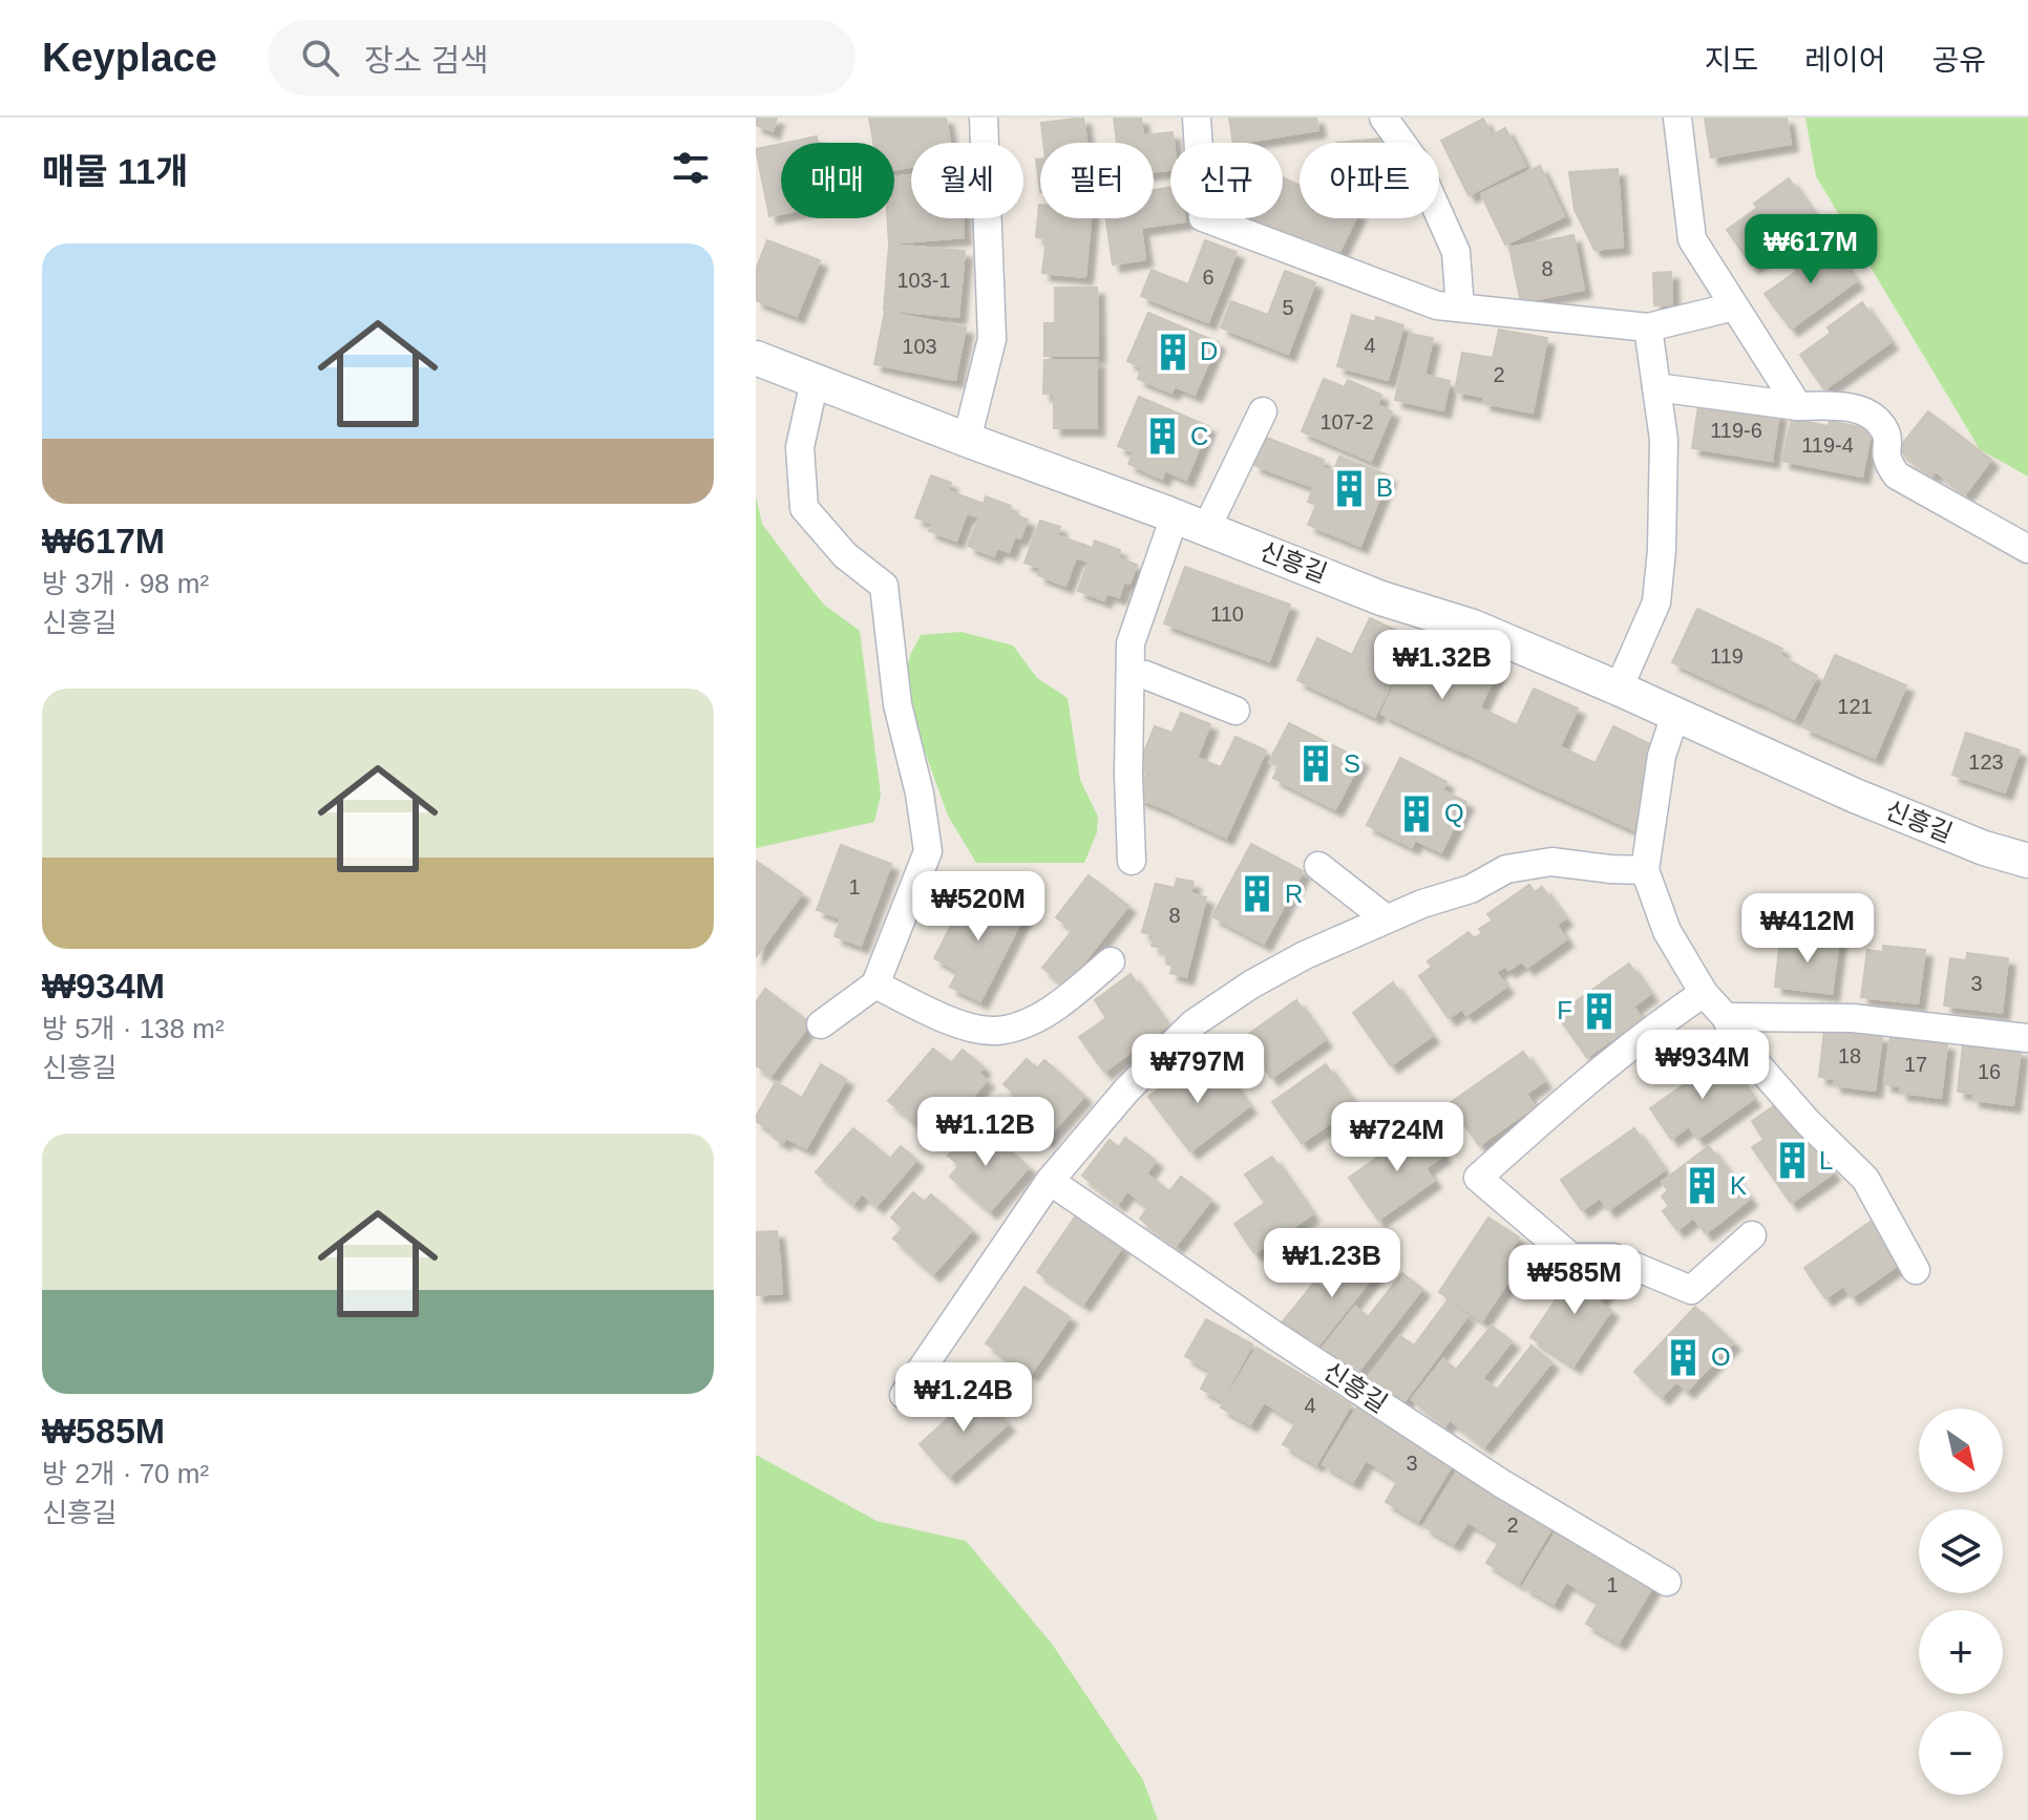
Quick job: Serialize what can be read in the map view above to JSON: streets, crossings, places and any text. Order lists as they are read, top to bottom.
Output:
{
  "streets": {
    "street": ["신흥길"]
  },
  "places": {
    "building": [
      "D",
      "C",
      "B",
      "S",
      "Q",
      "R",
      "F",
      "L",
      "K",
      "O"
    ]
  },
  "house_numbers": [
    "8",
    "6",
    "103-1",
    "5",
    "4",
    "103",
    "2",
    "107-2",
    "119-6",
    "119-4",
    "110",
    "119",
    "121",
    "123",
    "1",
    "8",
    "3",
    "18",
    "17",
    "16",
    "4",
    "3",
    "2",
    "1"
  ],
  "north": "bottom right",
  "page": {
    "header": "Keyplace",
    "search": "장소 검색",
    "nav": ["지도", "레이어", "공유"],
    "heading": "매물 11개",
    "chip": [
      "매매",
      "월세",
      "필터",
      "신규",
      "아파트"
    ],
    "price": [
      "₩617M",
      "₩1.32B",
      "₩520M",
      "₩412M",
      "₩934M",
      "₩797M",
      "₩1.12B",
      "₩724M",
      "₩1.23B",
      "₩585M",
      "₩1.24B"
    ],
    "list": [
      {
        "name": "₩617M",
        "note": "방 3개 · 98 m² · 신흥길"
      },
      {
        "name": "₩934M",
        "note": "방 5개 · 138 m² · 신흥길"
      },
      {
        "name": "₩585M",
        "note": "방 2개 · 70 m² · 신흥길"
      }
    ],
    "map_buttons": ["+", "−"]
  }
}
